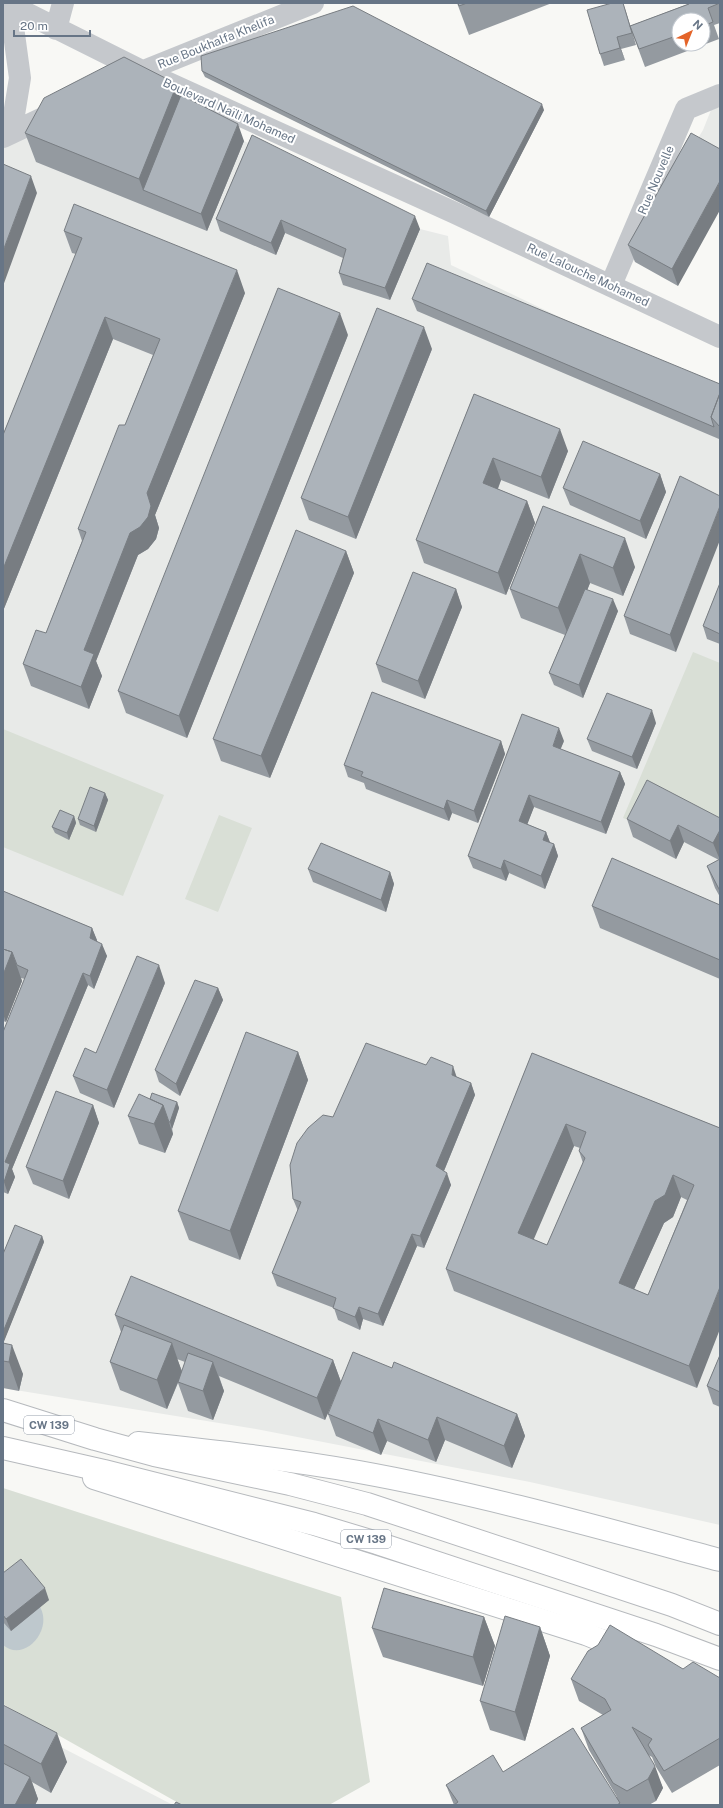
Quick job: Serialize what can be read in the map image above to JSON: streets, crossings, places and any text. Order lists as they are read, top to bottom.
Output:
{
  "streets": {
    "main road": ["CW 139"],
    "street": [
      "Rue Boukhalfa Khelifa",
      "Boulevard Naïli Mohamed",
      "Rue Nouvelle",
      "Rue Lalouche Mohamed"
    ]
  },
  "crossings": [
    ["Rue Boukhalfa Khelifa", "Boulevard Naïli Mohamed"],
    ["Boulevard Naïli Mohamed", "Rue Lalouche Mohamed"],
    ["Rue Nouvelle", "Rue Lalouche Mohamed"]
  ],
  "scale_bar": "20 m",
  "north": "top right"
}
